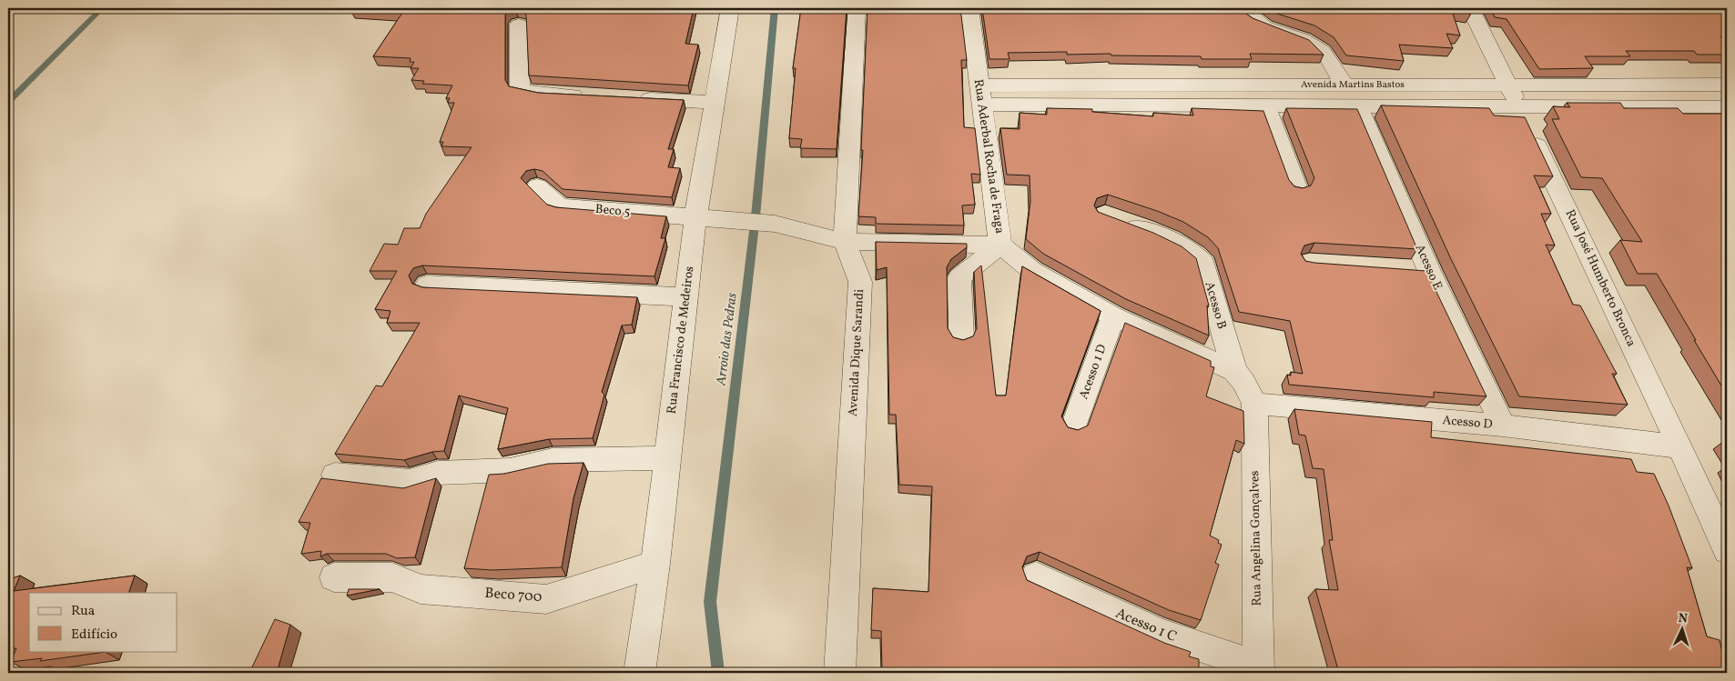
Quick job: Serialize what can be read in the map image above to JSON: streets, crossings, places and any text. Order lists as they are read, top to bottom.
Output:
{
  "streets": {
    "street": [
      "Avenida Martins Bastos",
      "Rua Aderbal Rocha de Fraga",
      "Beco 5",
      "Acesso E",
      "Rua José Humberto Bronca",
      "Acesso B",
      "Rua Francisco de Medeiros",
      "Avenida Dique Sarandi",
      "Acesso 1 D",
      "Acesso D",
      "Rua Angelina Gonçalves",
      "Beco 700",
      "Acesso 1 C"
    ]
  },
  "crossings": [
    ["Avenida Martins Bastos", "Rua Aderbal Rocha de Fraga"],
    ["Avenida Martins Bastos", "Acesso E"],
    ["Avenida Martins Bastos", "Rua José Humberto Bronca"],
    ["Rua Aderbal Rocha de Fraga", "Beco 5"],
    ["Rua Aderbal Rocha de Fraga", "Acesso B"],
    ["Rua Aderbal Rocha de Fraga", "Acesso 1 D"],
    ["Beco 5", "Rua Francisco de Medeiros"],
    ["Beco 5", "Avenida Dique Sarandi"],
    ["Acesso E", "Acesso D"],
    ["Rua José Humberto Bronca", "Acesso D"],
    ["Rua Francisco de Medeiros", "Beco 700"],
    ["Acesso D", "Rua Angelina Gonçalves"],
    ["Rua Angelina Gonçalves", "Acesso 1 C"]
  ],
  "water": ["Arroio das Pedras"],
  "legend": ["Rua", "Edifício"],
  "north": "top"
}
